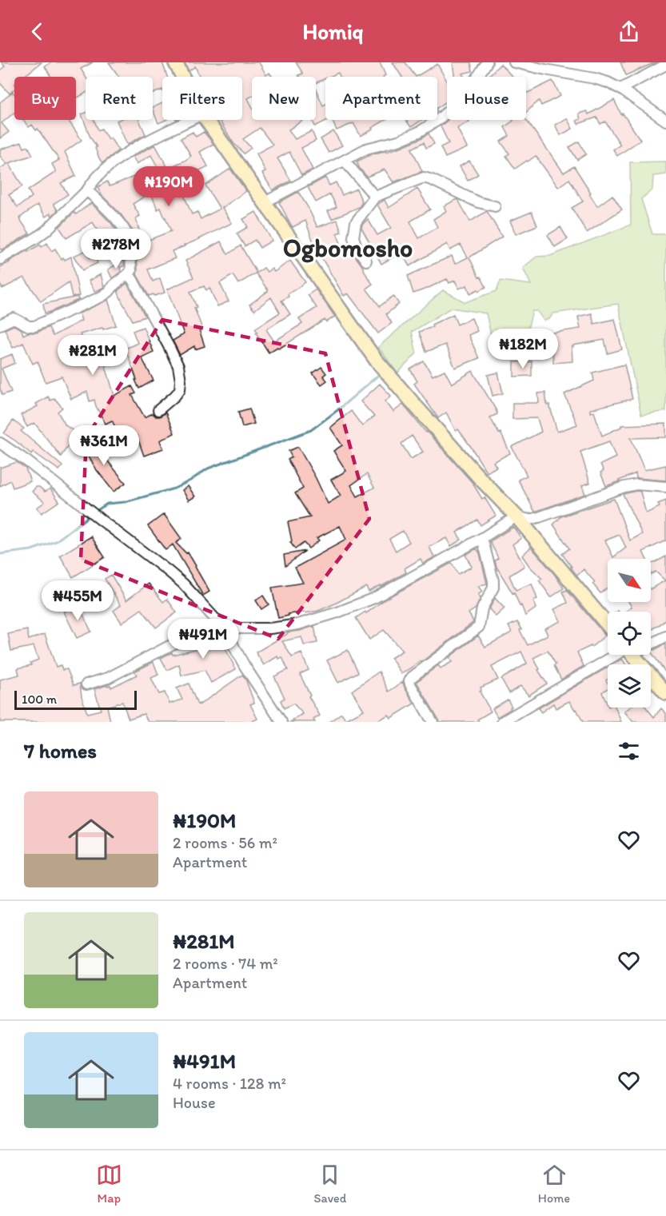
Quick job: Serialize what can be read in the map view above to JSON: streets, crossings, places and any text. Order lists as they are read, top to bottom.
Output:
{
  "districts": ["Ogbomosho"],
  "scale_bar": "100 m",
  "north": "bottom right",
  "page": {
    "header": "Homiq",
    "chip": [
      "Buy",
      "Rent",
      "Filters",
      "New",
      "Apartment",
      "House"
    ],
    "price": [
      "₦190M",
      "₦278M",
      "₦182M",
      "₦281M",
      "₦361M",
      "₦455M",
      "₦491M"
    ],
    "scale": "100 m",
    "heading": "7 homes",
    "list": [
      {
        "name": "₦190M",
        "note": "2 rooms · 56 m² · Apartment"
      },
      {
        "name": "₦281M",
        "note": "2 rooms · 74 m² · Apartment"
      },
      {
        "name": "₦491M",
        "note": "4 rooms · 128 m² · House"
      }
    ],
    "tabs": ["Map", "Saved", "Home"]
  }
}
